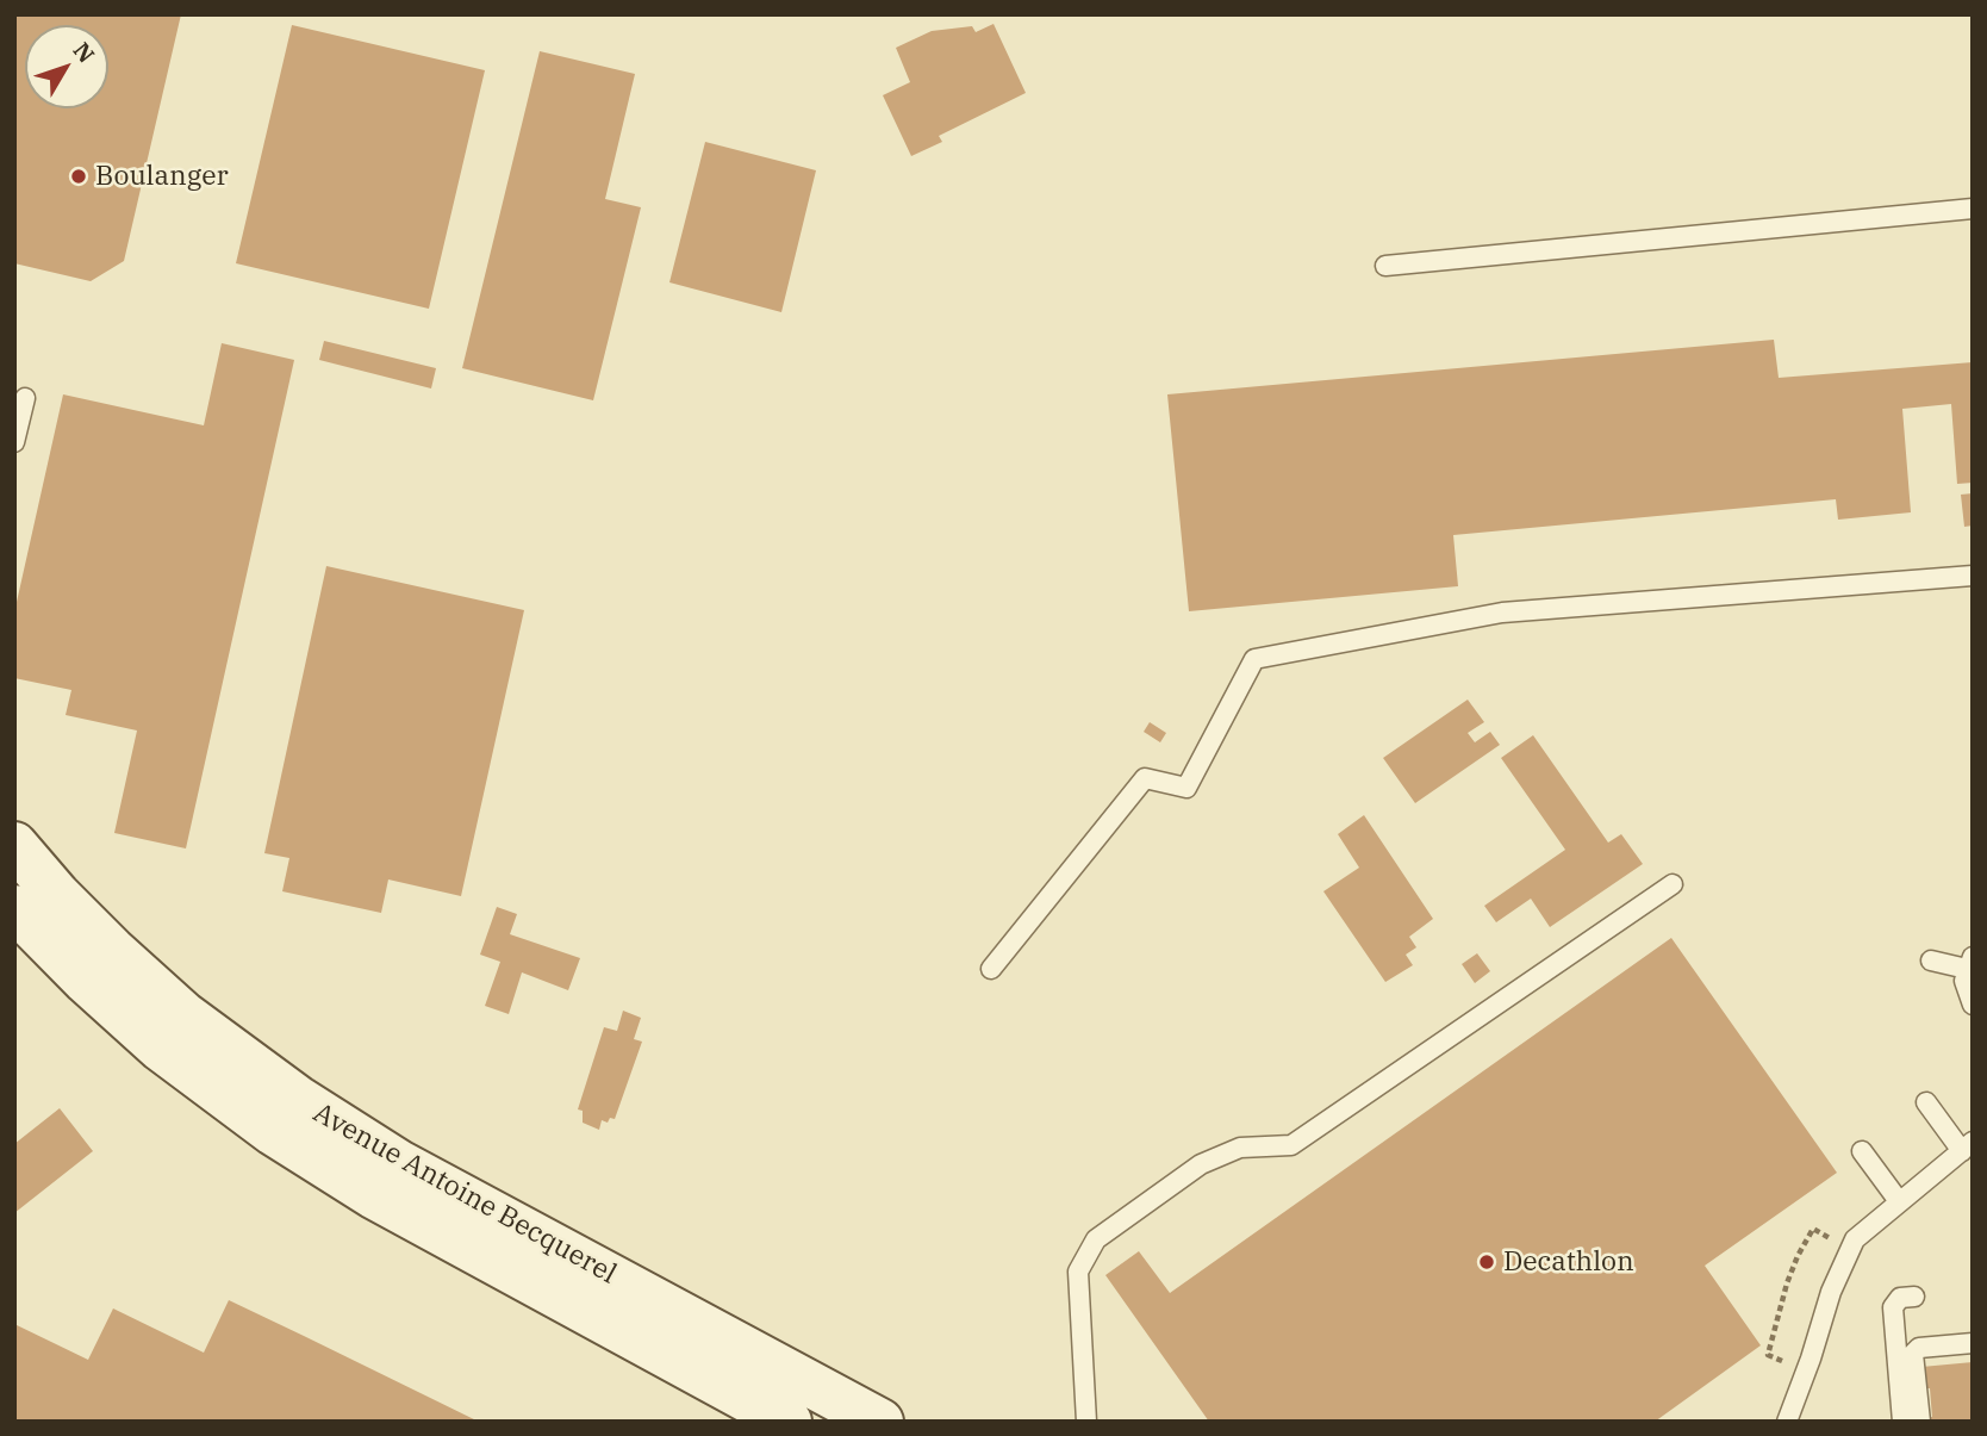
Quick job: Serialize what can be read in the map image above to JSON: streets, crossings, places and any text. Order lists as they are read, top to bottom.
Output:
{
  "streets": {
    "main road": ["Avenue Antoine Becquerel"]
  },
  "places": ["Boulanger", "Decathlon"],
  "north": "top right"
}
